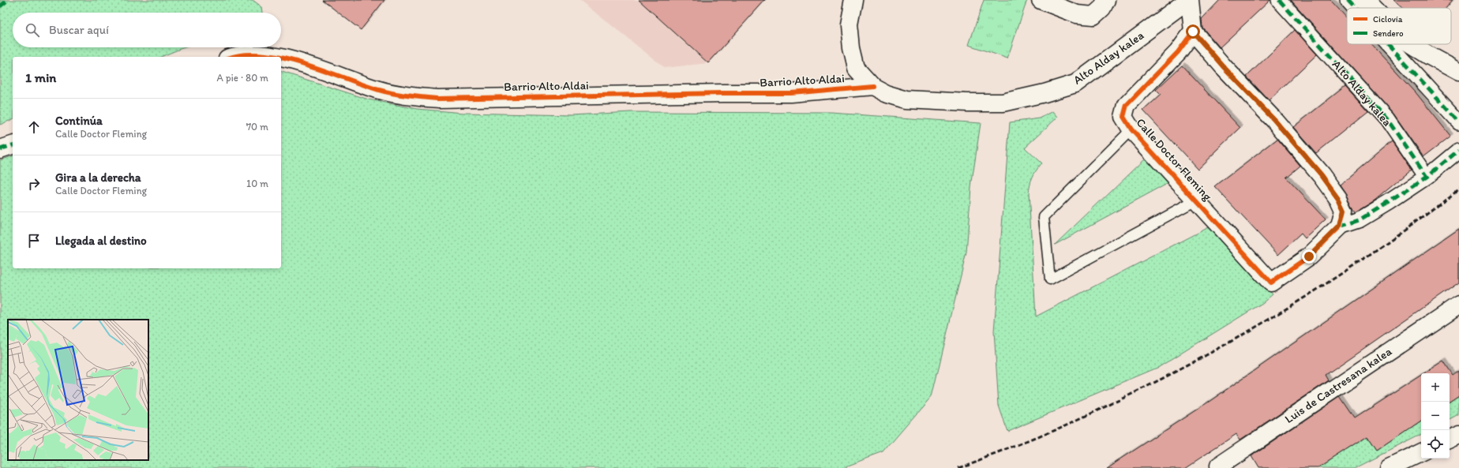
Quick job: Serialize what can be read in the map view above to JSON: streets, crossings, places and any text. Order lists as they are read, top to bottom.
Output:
{
  "streets": {
    "street": [
      "Alto Alday kalea",
      "Barrio Alto Aldai",
      "Calle Doctor Fleming",
      "Luis de Castresana kalea"
    ]
  },
  "crossings": [
    ["Alto Alday kalea", "Barrio Alto Aldai"]
  ],
  "legend": ["Ciclovía", "Sendero"],
  "page": {
    "search": "Buscar aquí",
    "heading": ["1 min", "A pie · 80 m"],
    "list": [
      ["Continúa", "Calle Doctor Fleming", "70 m"],
      ["Gira a la derecha", "Calle Doctor Fleming", "10 m"],
      "Llegada al destino"
    ],
    "map_buttons": ["+", "−"]
  }
}
